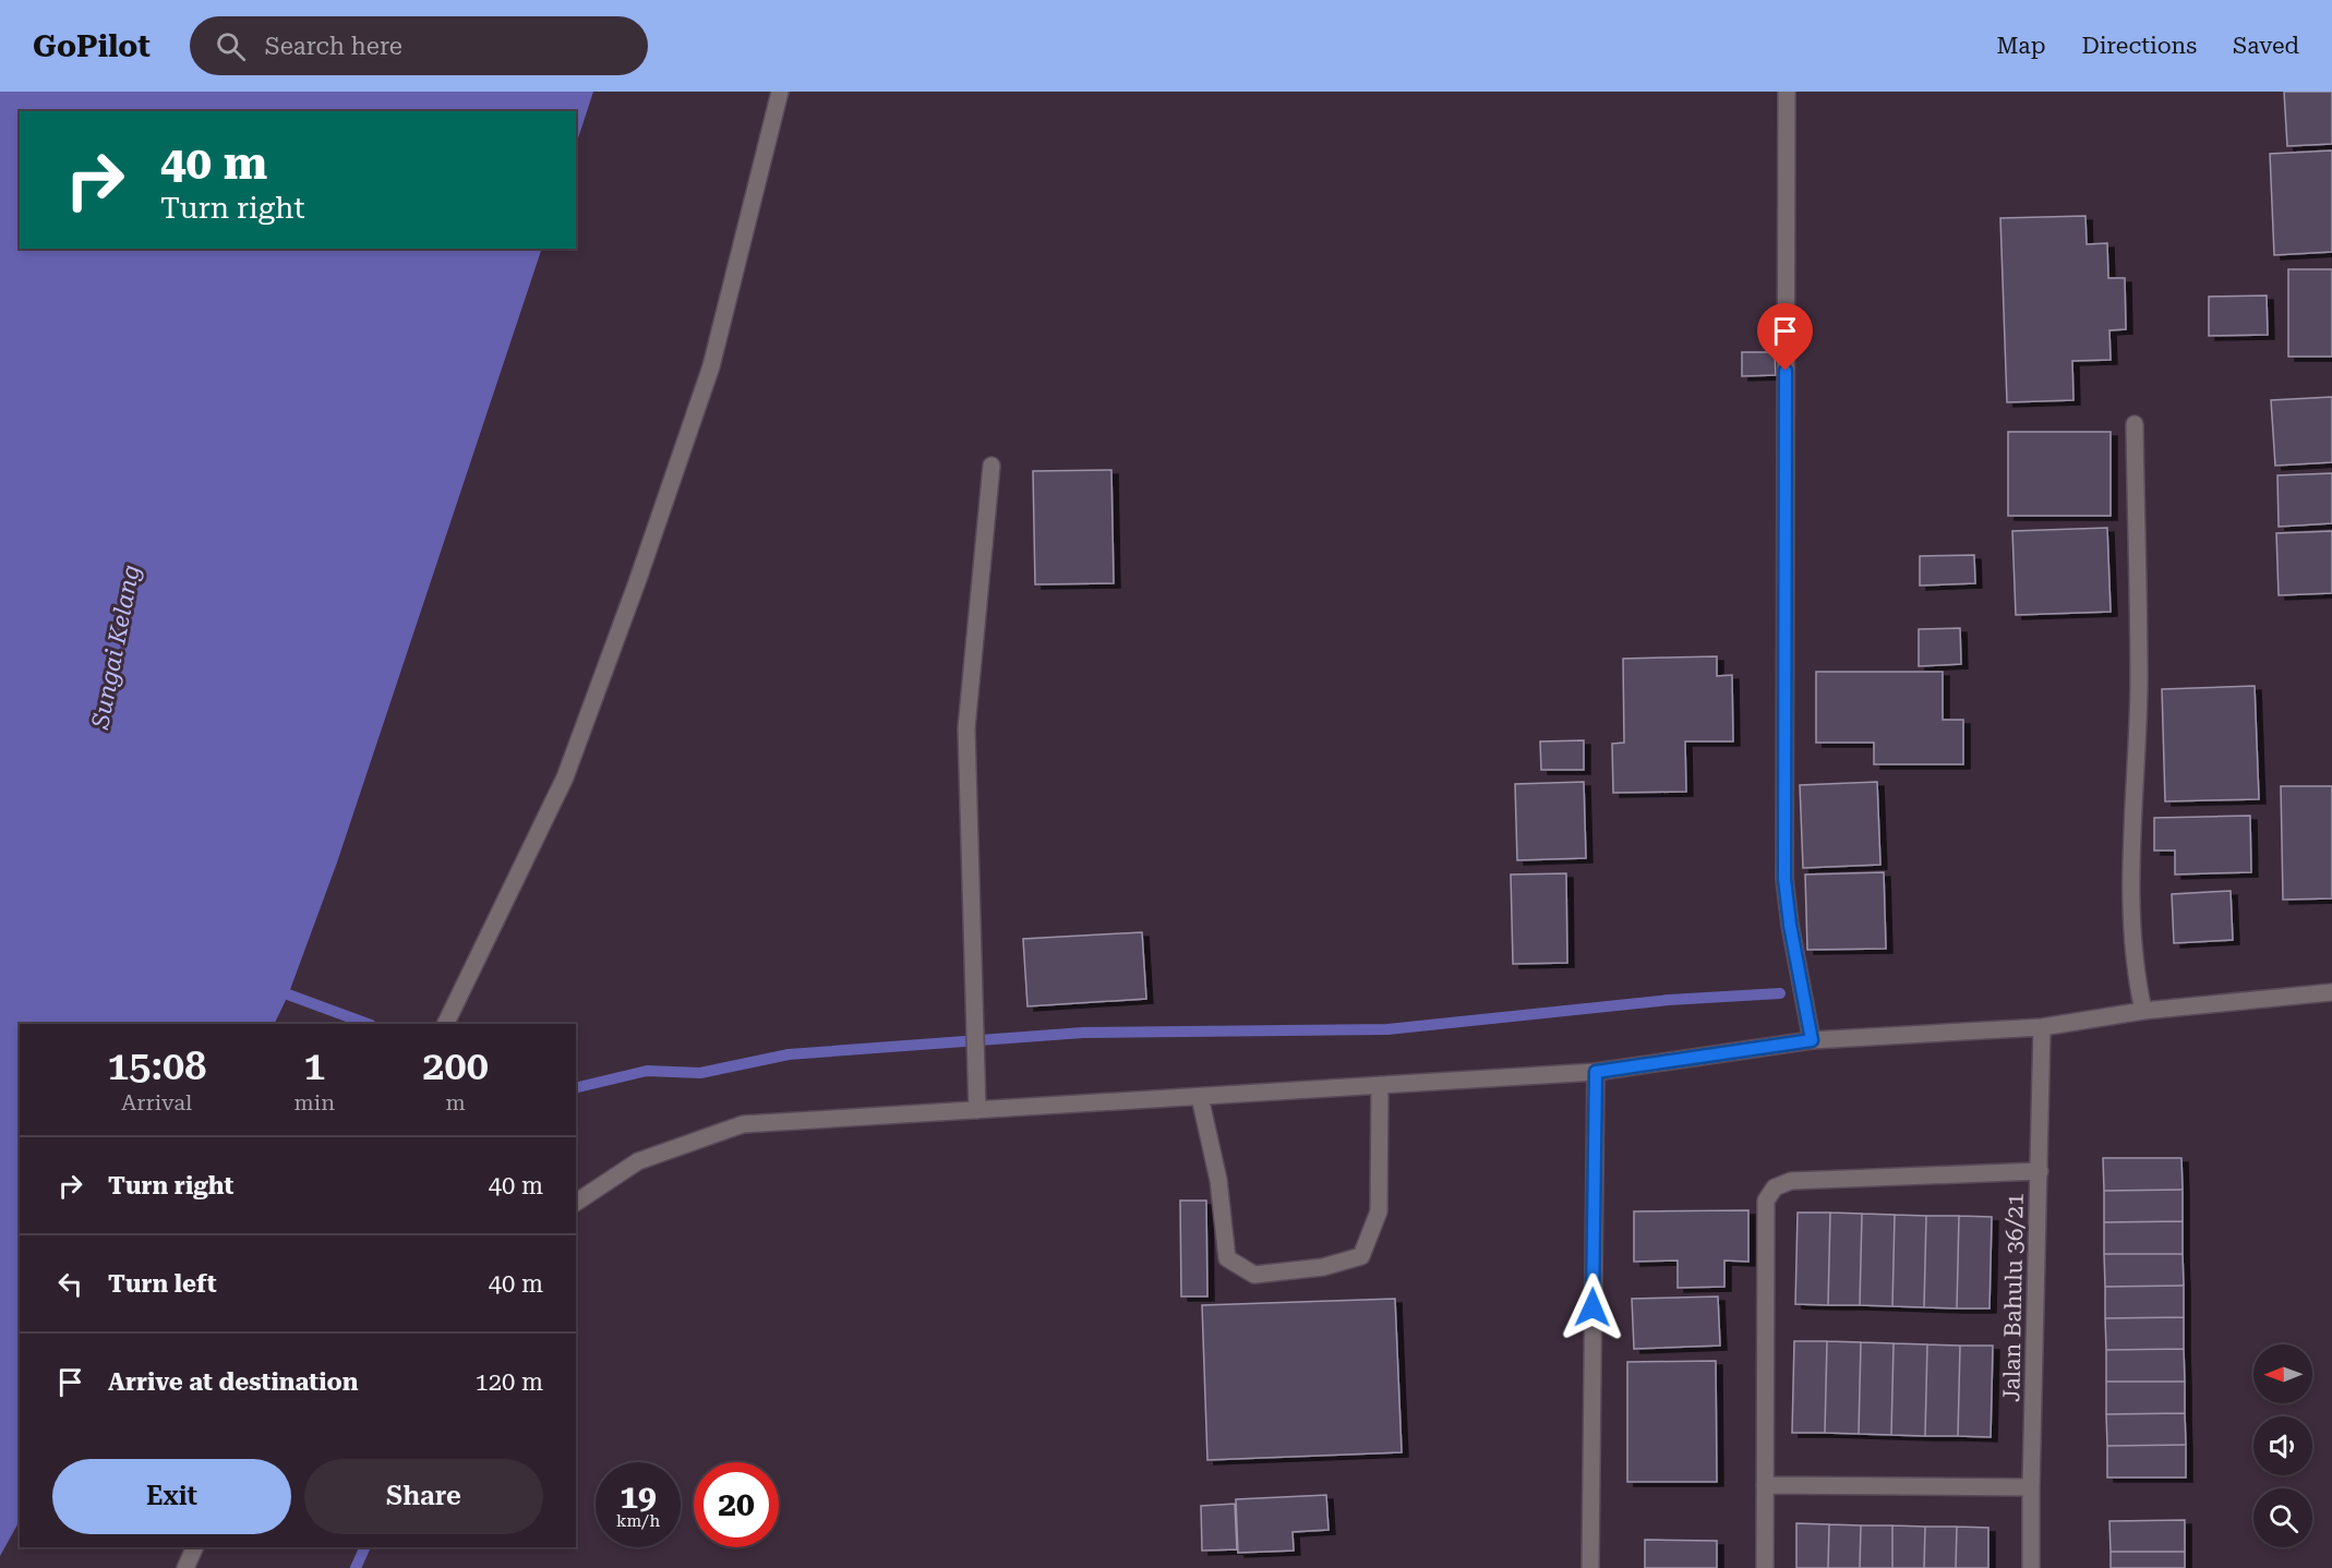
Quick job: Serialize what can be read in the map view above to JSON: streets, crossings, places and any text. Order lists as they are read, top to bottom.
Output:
{
  "streets": {
    "street": ["Jalan Bahulu 36/21"]
  },
  "water": ["Sungai Kelang"],
  "north": "left",
  "page": {
    "header": "GoPilot",
    "search": "Search here",
    "nav": ["Map", "Directions", "Saved"],
    "turn": ["40 m", "Turn right"],
    "eta": [
      "15:08",
      "Arrival",
      "1",
      "min",
      "200",
      "m"
    ],
    "list": [
      {
        "name": "Turn right",
        "value": "40 m"
      },
      {
        "name": "Turn left",
        "value": "40 m"
      },
      {
        "name": "Arrive at destination",
        "value": "120 m"
      }
    ],
    "buttons": ["Exit", "Share"],
    "speed": "19 km/h",
    "limit": "20"
  }
}
